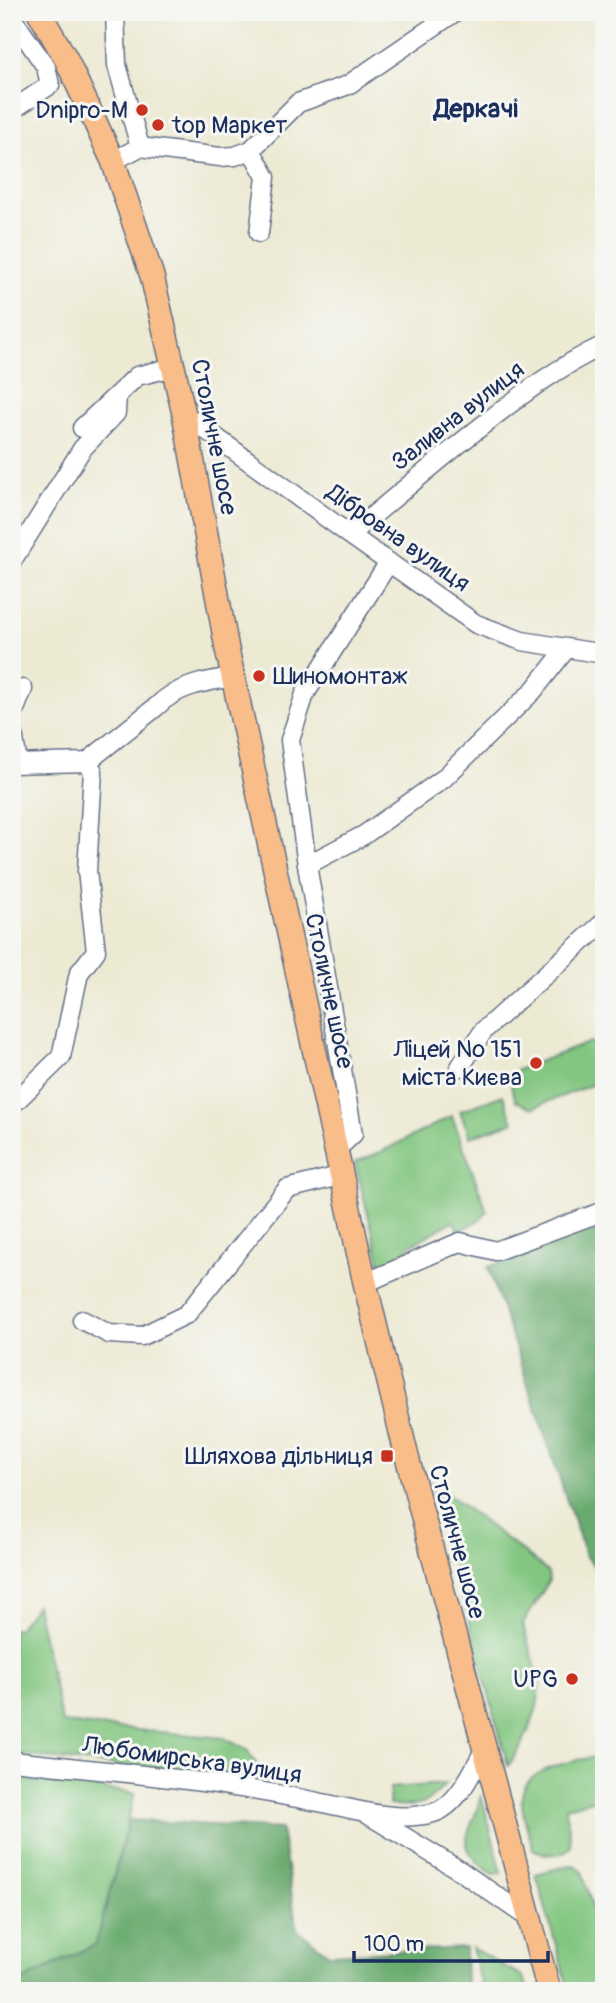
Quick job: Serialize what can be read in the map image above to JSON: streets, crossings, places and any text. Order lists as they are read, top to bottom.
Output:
{
  "streets": {
    "main road": ["Столичне шосе"],
    "street": ["Заливна вулиця", "Дібровна вулиця", "Любомирська вулиця"]
  },
  "crossings": [
    ["Заливна вулиця", "Дібровна вулиця"],
    ["Столичне шосе", "Дібровна вулиця"],
    ["Столичне шосе", "Любомирська вулиця"]
  ],
  "districts": ["Деркачі"],
  "places": {
    "other": [
      "Dnipro-M",
      "top Маркет",
      "Шиномонтаж",
      "Ліцей № 151 міста Києва",
      "UPG"
    ],
    "transit": ["Шляхова дільниця"]
  },
  "scale_bar": "100 m"
}
